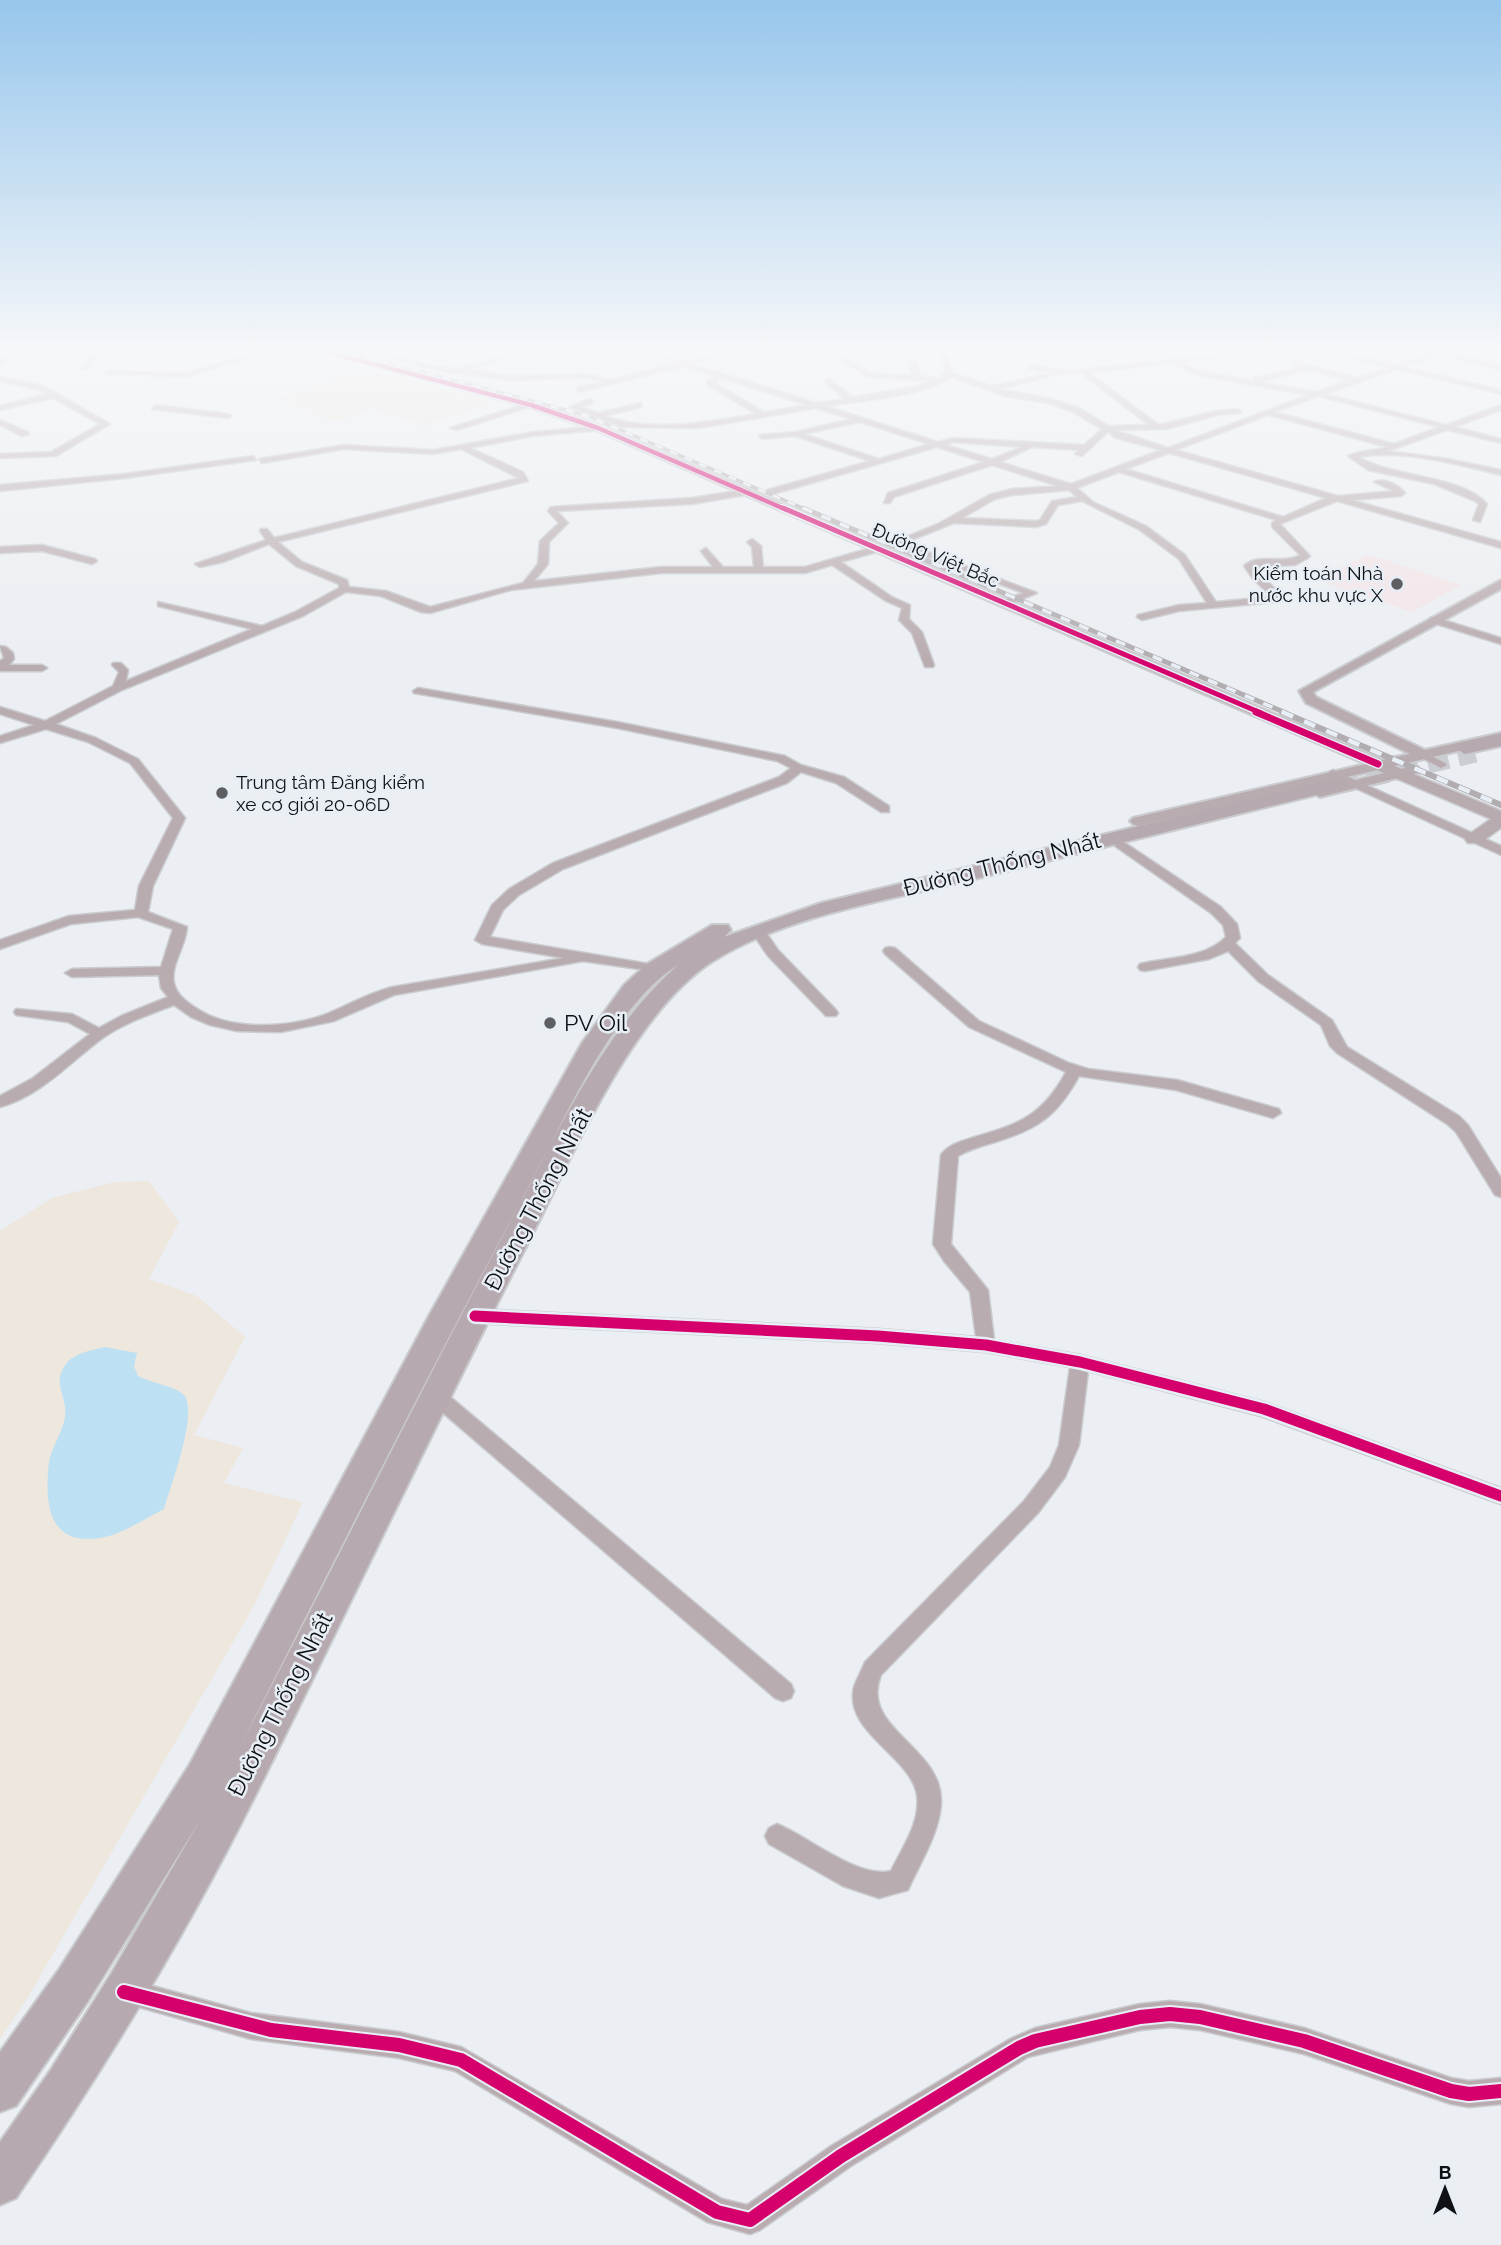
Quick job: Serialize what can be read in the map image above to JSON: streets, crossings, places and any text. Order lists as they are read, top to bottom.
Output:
{
  "streets": {
    "highway": ["Đường Thống Nhất"],
    "main road": ["Đường Việt Bắc"]
  },
  "places": ["Kiểm toán Nhà nước khu vực X", "Trung tâm Đăng kiểm xe cơ giới 20-06D", "PV Oil"],
  "north": "top"
}
